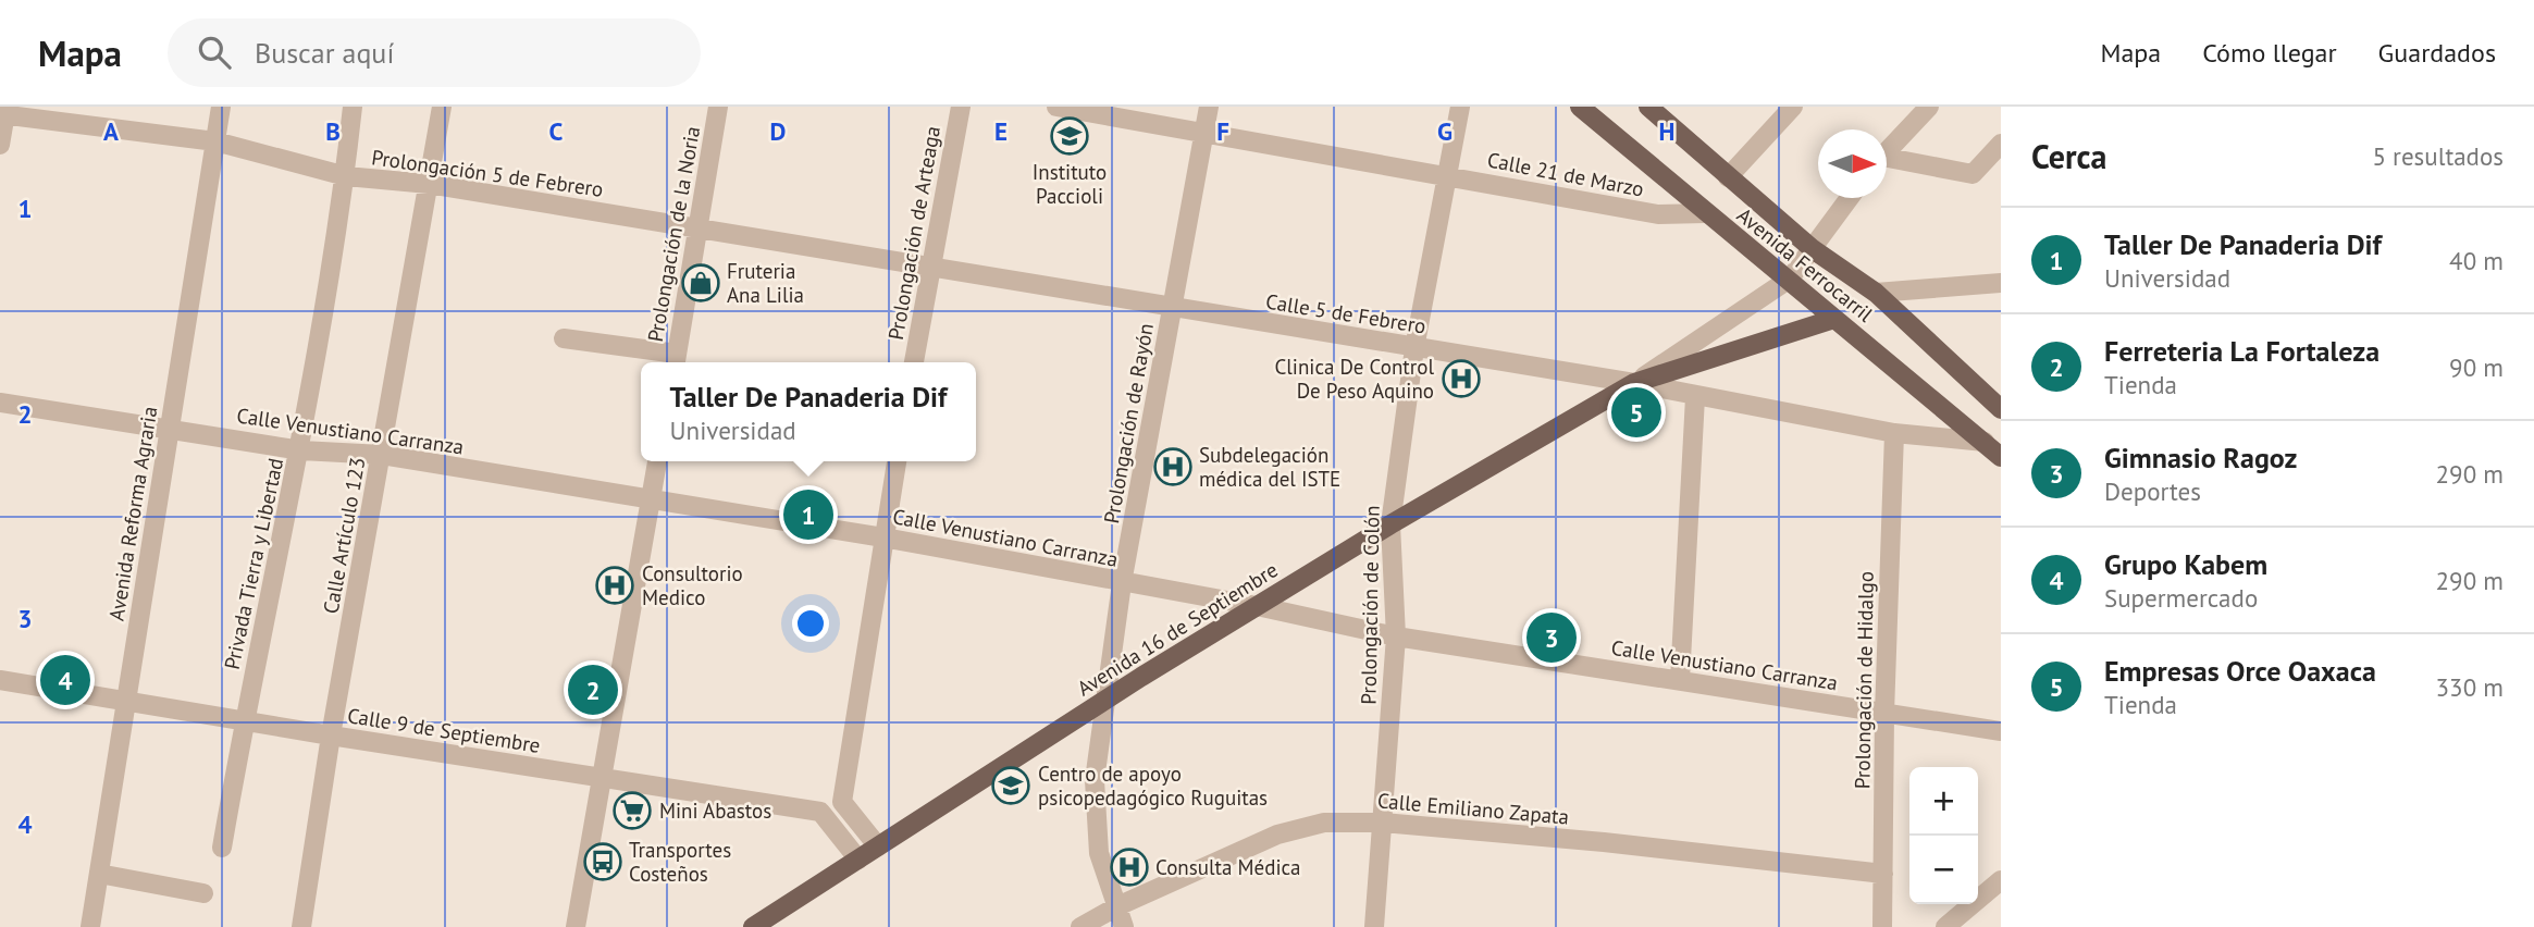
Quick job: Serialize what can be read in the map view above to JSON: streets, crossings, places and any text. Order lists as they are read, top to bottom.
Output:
{
  "streets": {
    "main road": ["Avenida Ferrocarril", "Avenida 16 de Septiembre"],
    "street": [
      "Prolongación 5 de Febrero",
      "Calle 21 de Marzo",
      "Prolongación de Arteaga",
      "Prolongación de la Noria",
      "Calle 5 de Febrero",
      "Prolongación de Rayón",
      "Calle Venustiano Carranza",
      "Avenida Reforma Agraria",
      "Calle Artículo 123",
      "Privada Tierra y Libertad",
      "Prolongación de Colón",
      "Prolongación de Hidalgo",
      "Calle 9 de Septiembre",
      "Calle Emiliano Zapata"
    ]
  },
  "crossings": [
    ["Prolongación 5 de Febrero", "Prolongación de la Noria"],
    ["Prolongación 5 de Febrero", "Calle 5 de Febrero"],
    ["Prolongación 5 de Febrero", "Avenida Reforma Agraria"],
    ["Prolongación 5 de Febrero", "Calle Artículo 123"],
    ["Prolongación 5 de Febrero", "Privada Tierra y Libertad"],
    ["Calle 21 de Marzo", "Avenida Ferrocarril"],
    ["Calle 21 de Marzo", "Prolongación de Rayón"],
    ["Calle 21 de Marzo", "Prolongación de Colón"],
    ["Prolongación de Arteaga", "Calle 5 de Febrero"],
    ["Prolongación de la Noria", "Calle 5 de Febrero"],
    ["Avenida Ferrocarril", "Calle 5 de Febrero"],
    ["Avenida Ferrocarril", "Avenida 16 de Septiembre"],
    ["Calle 5 de Febrero", "Prolongación de Rayón"],
    ["Calle 5 de Febrero", "Prolongación de Colón"],
    ["Calle 5 de Febrero", "Avenida 16 de Septiembre"],
    ["Calle 5 de Febrero", "Prolongación de Hidalgo"],
    ["Prolongación de Rayón", "Calle Venustiano Carranza"],
    ["Prolongación de Rayón", "Avenida 16 de Septiembre"],
    ["Prolongación de Rayón", "Calle Emiliano Zapata"],
    ["Calle Venustiano Carranza", "Avenida Reforma Agraria"],
    ["Calle Venustiano Carranza", "Calle Artículo 123"],
    ["Calle Venustiano Carranza", "Privada Tierra y Libertad"],
    ["Calle Venustiano Carranza", "Prolongación de Colón"],
    ["Calle Venustiano Carranza", "Avenida 16 de Septiembre"],
    ["Calle Venustiano Carranza", "Prolongación de Hidalgo"],
    ["Avenida Reforma Agraria", "Calle 9 de Septiembre"],
    ["Calle Artículo 123", "Calle 9 de Septiembre"],
    ["Privada Tierra y Libertad", "Calle 9 de Septiembre"],
    ["Prolongación de Colón", "Avenida 16 de Septiembre"],
    ["Prolongación de Colón", "Calle Emiliano Zapata"],
    ["Avenida 16 de Septiembre", "Calle 9 de Septiembre"],
    ["Prolongación de Hidalgo", "Calle Emiliano Zapata"]
  ],
  "places": {
    "school or university": ["Instituto Paccioli", "Centro de apoyo psicopedagógico Ruguitas"],
    "shop": ["Fruteria Ana Lilia"],
    "hospital": [
      "Clinica De Control De Peso Aquino",
      "Subdelegación médica del ISTE",
      "Consultorio Medico",
      "Consulta Médica"
    ],
    "supermarket": ["Mini Abastos"],
    "bus stop": ["Transportes Costeños"]
  },
  "north": "right",
  "page": {
    "header": "Mapa",
    "search": "Buscar aquí",
    "nav": ["Mapa", "Cómo llegar", "Guardados"],
    "heading": ["Cerca", "5 resultados"],
    "list": [
      {
        "mark": "1",
        "name": "Taller De Panaderia Dif",
        "note": "Universidad",
        "value": "40 m"
      },
      {
        "mark": "2",
        "name": "Ferreteria La Fortaleza",
        "note": "Tienda",
        "value": "90 m"
      },
      {
        "mark": "3",
        "name": "Gimnasio Ragoz",
        "note": "Deportes",
        "value": "290 m"
      },
      {
        "mark": "4",
        "name": "Grupo Kabem",
        "note": "Supermercado",
        "value": "290 m"
      },
      {
        "mark": "5",
        "name": "Empresas Orce Oaxaca",
        "note": "Tienda",
        "value": "330 m"
      }
    ],
    "popup": ["Taller De Panaderia Dif", "Universidad"],
    "pins": [
      "5",
      "1",
      "3",
      "4",
      "2"
    ],
    "map_buttons": ["+", "−"]
  },
  "grid": {
    "columns": [
      "A",
      "B",
      "C",
      "D",
      "E",
      "F",
      "G",
      "H"
    ],
    "rows": [
      "1",
      "2",
      "3",
      "4"
    ]
  }
}
